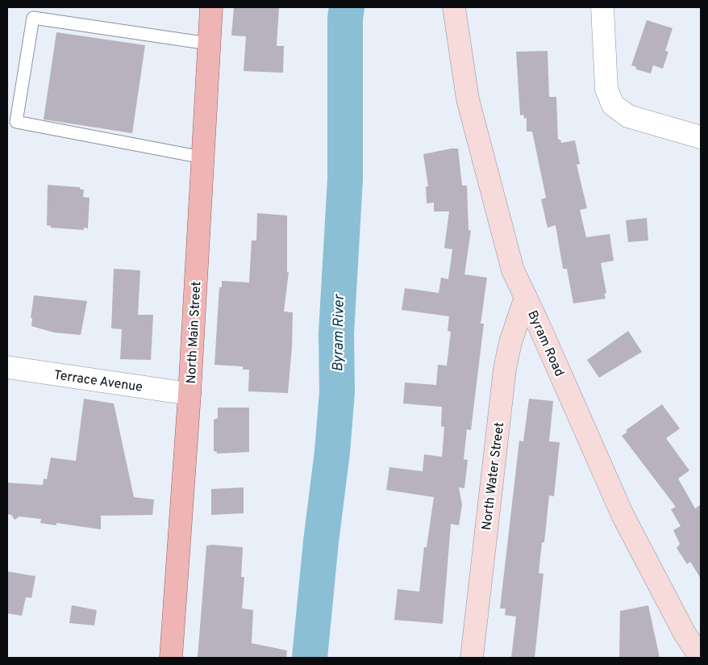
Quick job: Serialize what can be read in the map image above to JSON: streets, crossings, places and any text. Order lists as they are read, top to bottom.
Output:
{
  "streets": {
    "main road": ["North Main Street", "Byram Road", "North Water Street"],
    "street": ["Terrace Avenue"]
  },
  "crossings": [
    ["North Main Street", "Terrace Avenue"],
    ["Byram Road", "North Water Street"]
  ],
  "water": ["Byram River"]
}
